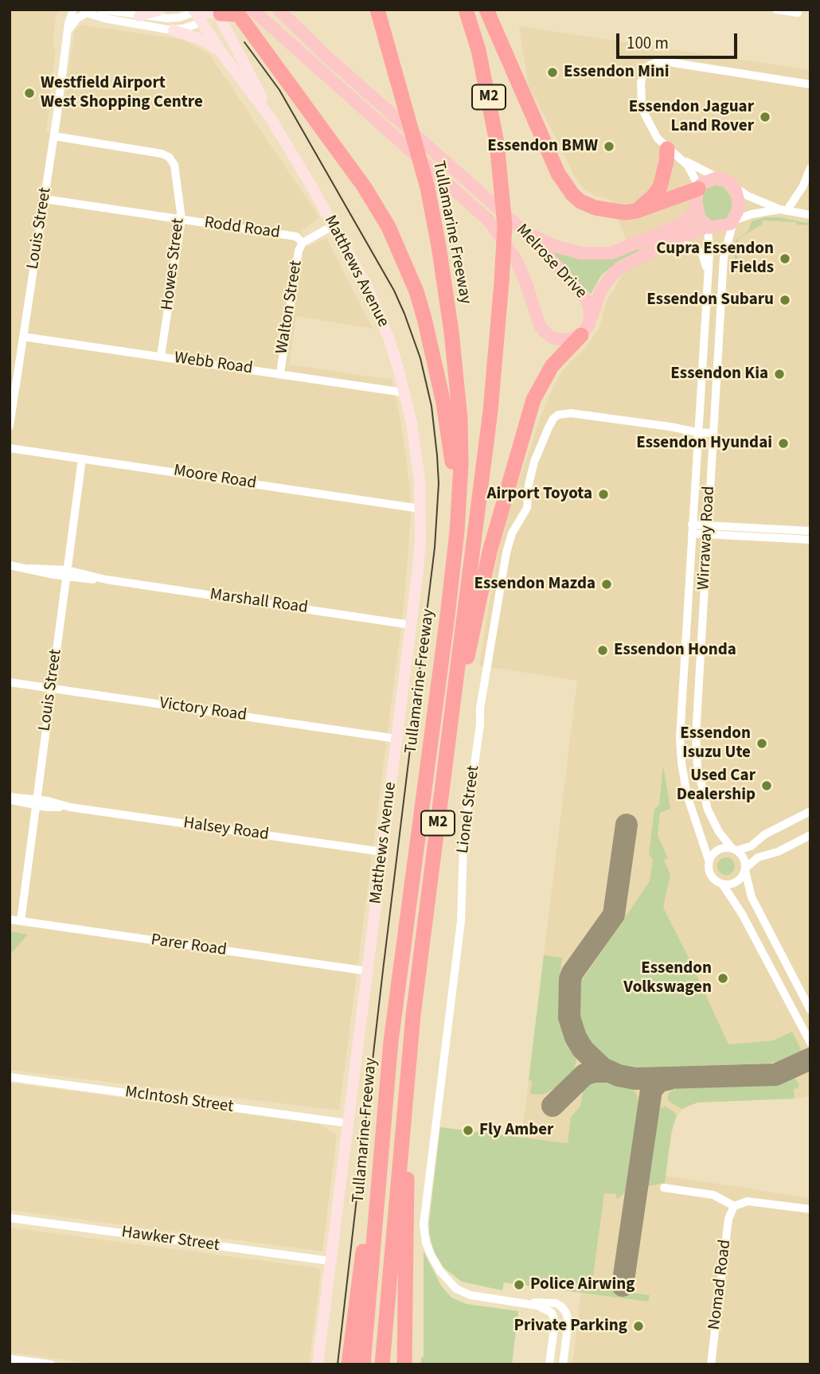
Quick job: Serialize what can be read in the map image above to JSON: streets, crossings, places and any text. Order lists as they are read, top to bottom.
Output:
{
  "streets": {
    "highway": ["M2", "Tullamarine Freeway"],
    "main road": ["Melrose Drive", "Matthews Avenue"],
    "street": [
      "Louis Street",
      "Rodd Road",
      "Howes Street",
      "Walton Street",
      "Webb Road",
      "Moore Road",
      "Wirraway Road",
      "Marshall Road",
      "Victory Road",
      "Lionel Street",
      "Halsey Road",
      "Parer Road",
      "McIntosh Street",
      "Hawker Street",
      "Nomad Road"
    ]
  },
  "crossings": [
    ["Louis Street", "Rodd Road"],
    ["Louis Street", "Howes Street"],
    ["Louis Street", "Webb Road"],
    ["Louis Street", "Moore Road"],
    ["Louis Street", "Marshall Road"],
    ["Louis Street", "Victory Road"],
    ["Louis Street", "Halsey Road"],
    ["Louis Street", "Parer Road"],
    ["Rodd Road", "Howes Street"],
    ["Rodd Road", "Matthews Avenue"],
    ["Rodd Road", "Walton Street"],
    ["Melrose Drive", "Matthews Avenue"],
    ["Howes Street", "Webb Road"],
    ["Matthews Avenue", "Webb Road"],
    ["Matthews Avenue", "Moore Road"],
    ["Matthews Avenue", "Marshall Road"],
    ["Matthews Avenue", "Victory Road"],
    ["Matthews Avenue", "Halsey Road"],
    ["Matthews Avenue", "Parer Road"],
    ["Matthews Avenue", "McIntosh Street"],
    ["Matthews Avenue", "Hawker Street"],
    ["Walton Street", "Webb Road"],
    ["Wirraway Road", "Lionel Street"]
  ],
  "places": [
    "Essendon Mini",
    "Westfield Airport West Shopping Centre",
    "Essendon Jaguar Land Rover",
    "Essendon BMW",
    "Cupra Essendon Fields",
    "Essendon Subaru",
    "Essendon Kia",
    "Essendon Hyundai",
    "Airport Toyota",
    "Essendon Mazda",
    "Essendon Honda",
    "Essendon Isuzu Ute",
    "Used Car Dealership",
    "Essendon Volkswagen",
    "Fly Amber",
    "Police Airwing",
    "Private Parking"
  ],
  "scale_bar": "100 m"
}
